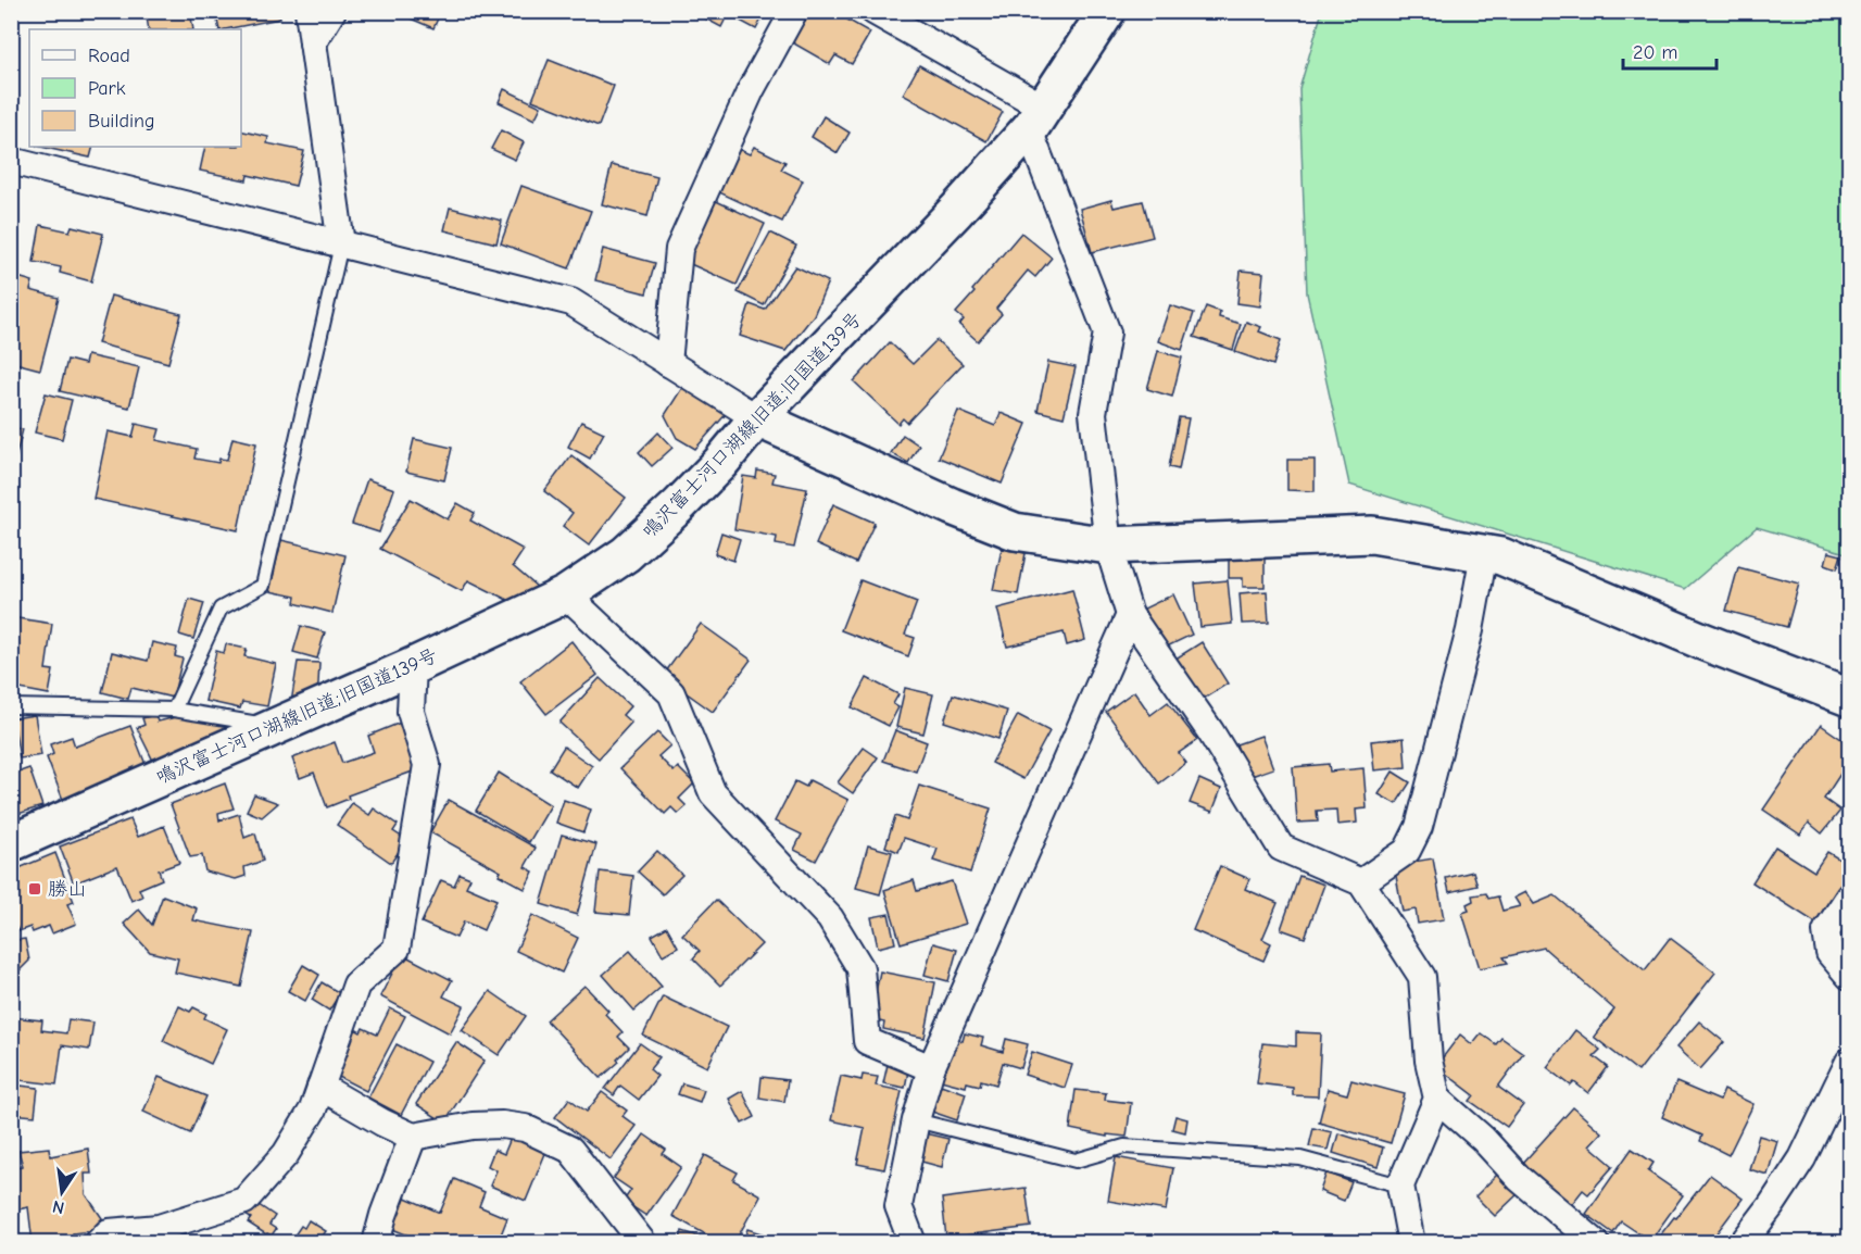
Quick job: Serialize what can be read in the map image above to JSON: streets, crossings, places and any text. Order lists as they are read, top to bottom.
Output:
{
  "streets": {
    "street": ["鳴沢富士河口湖線旧道;旧国道139号"]
  },
  "places": {
    "transit": ["勝山"]
  },
  "legend": ["Road", "Park", "Building"],
  "scale_bar": "20 m",
  "north": "bottom"
}
